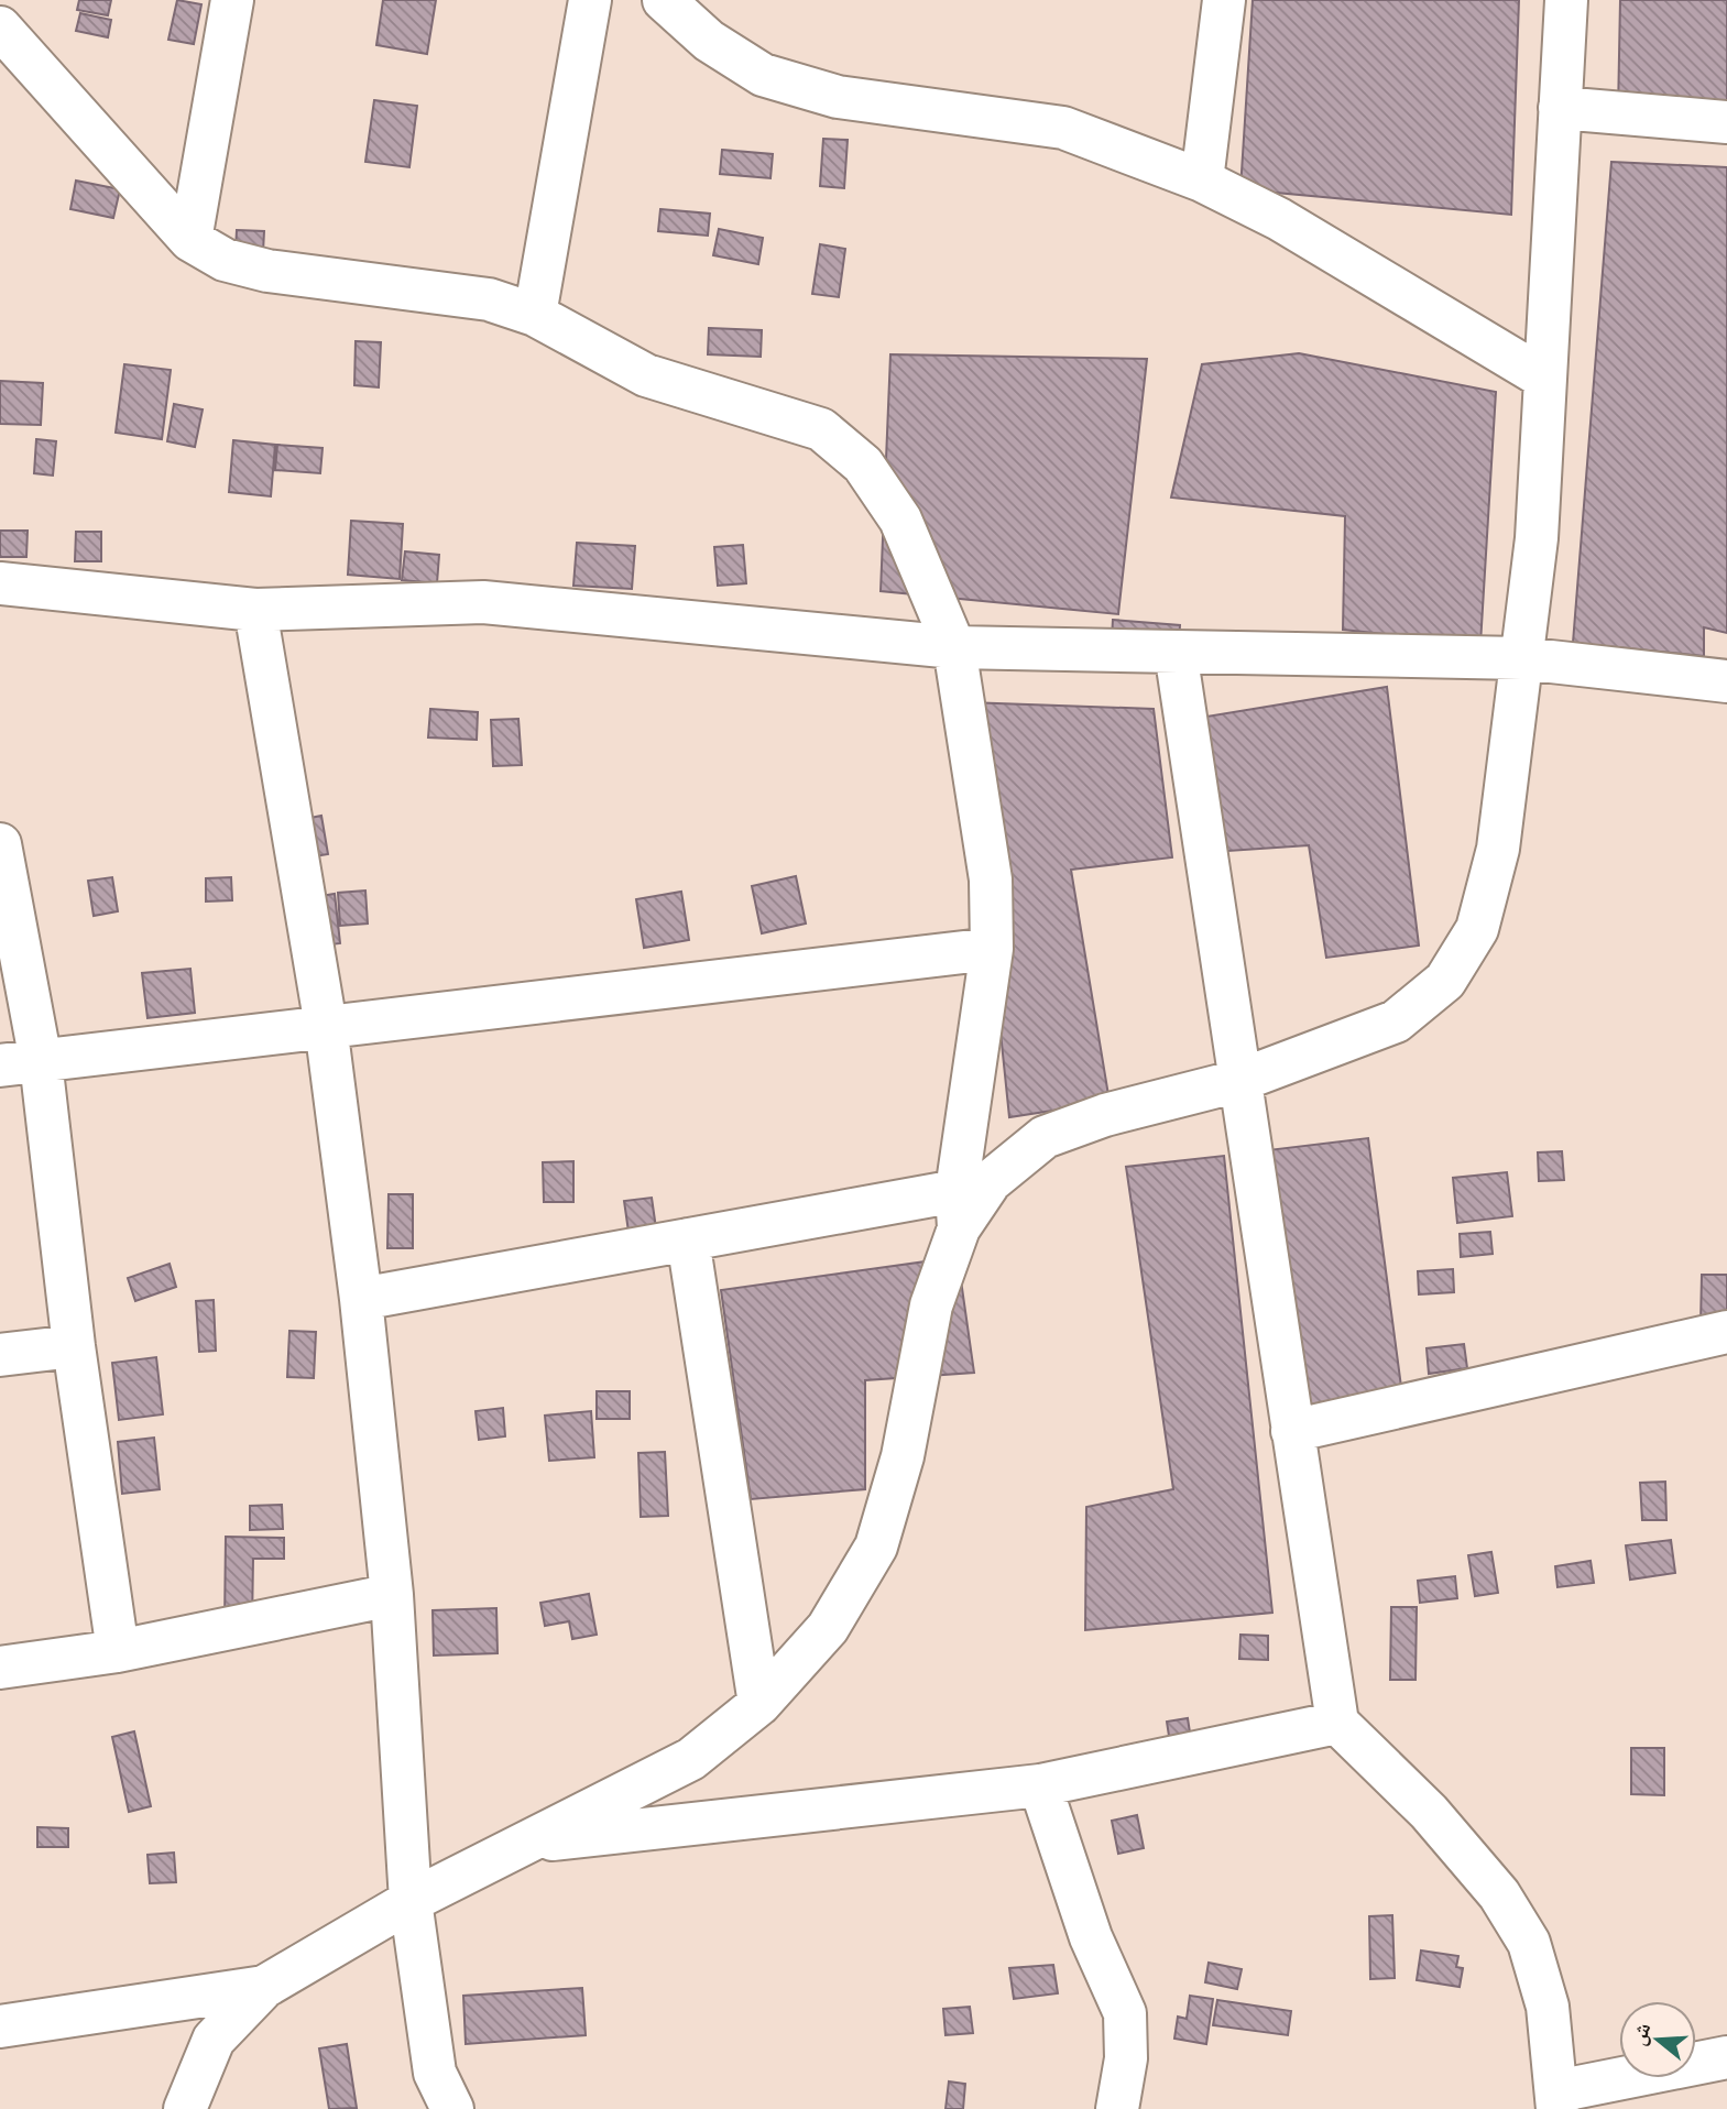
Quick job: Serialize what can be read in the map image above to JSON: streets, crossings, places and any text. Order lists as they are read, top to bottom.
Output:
{
  "north": "left"
}
